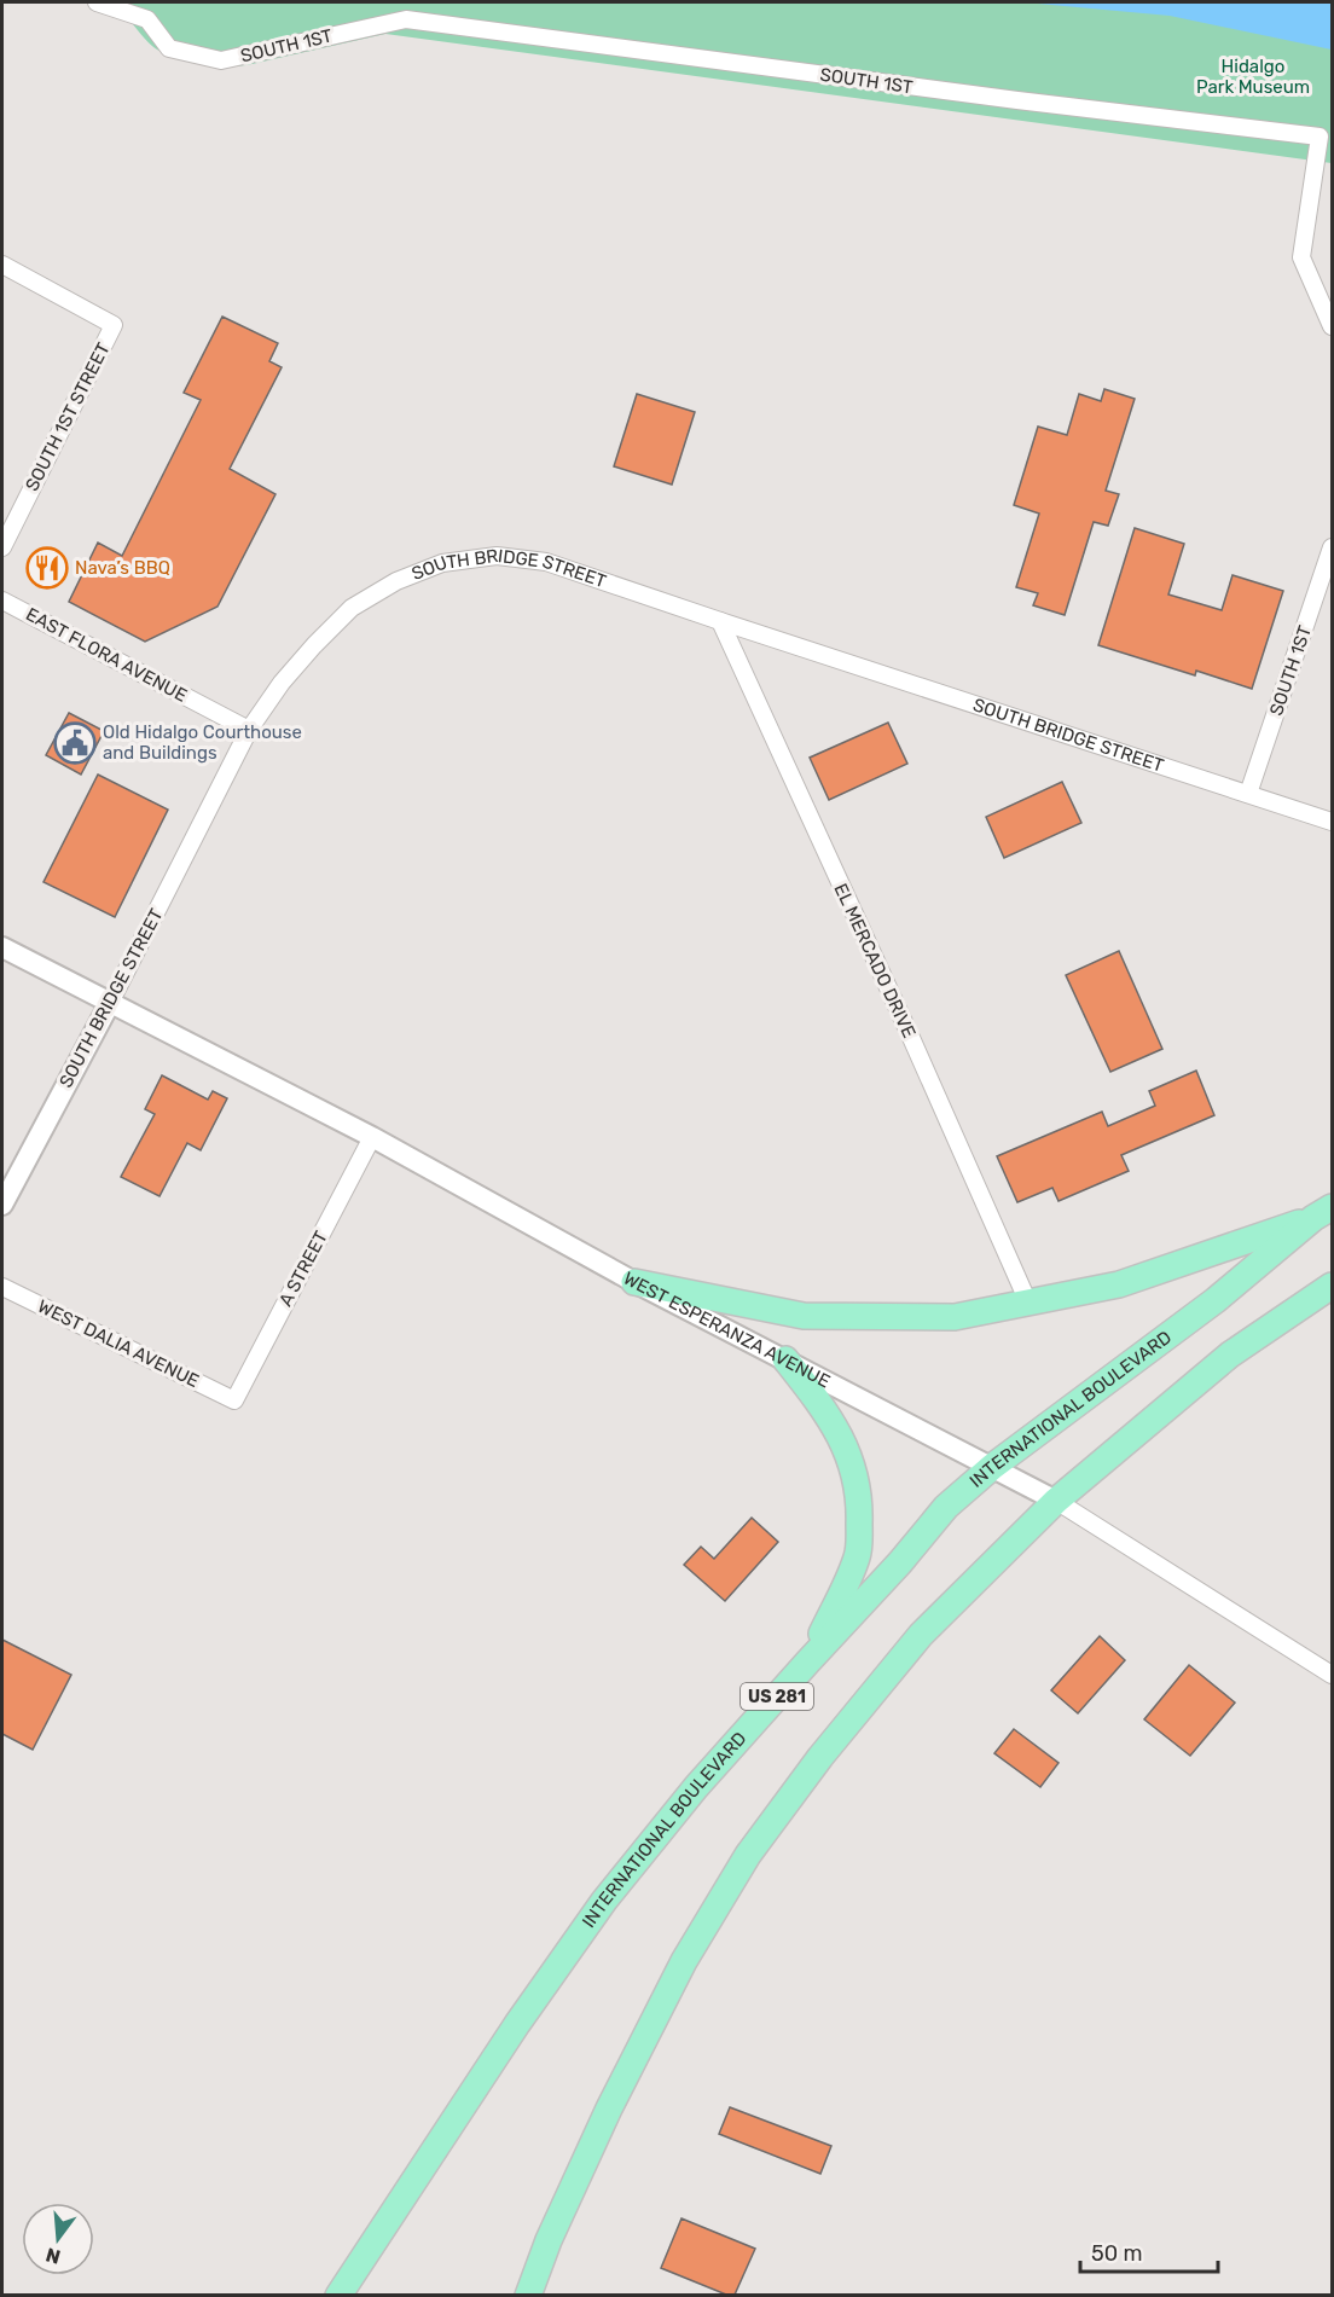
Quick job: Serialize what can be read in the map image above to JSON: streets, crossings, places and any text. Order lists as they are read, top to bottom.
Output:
{
  "streets": {
    "main road": ["INTERNATIONAL BOULEVARD", "US 281"],
    "street": [
      "SOUTH 1ST",
      "SOUTH 1ST STREET",
      "SOUTH BRIDGE STREET",
      "EAST FLORA AVENUE",
      "EL MERCADO DRIVE",
      "A STREET",
      "WEST ESPERANZA AVENUE",
      "WEST DALIA AVENUE"
    ]
  },
  "crossings": [
    ["SOUTH 1ST", "SOUTH BRIDGE STREET"],
    ["SOUTH BRIDGE STREET", "EAST FLORA AVENUE"],
    ["SOUTH BRIDGE STREET", "EL MERCADO DRIVE"],
    ["SOUTH BRIDGE STREET", "WEST ESPERANZA AVENUE"],
    ["A STREET", "WEST ESPERANZA AVENUE"],
    ["A STREET", "WEST DALIA AVENUE"],
    ["WEST ESPERANZA AVENUE", "INTERNATIONAL BOULEVARD"]
  ],
  "parks": ["Hidalgo Park Museum"],
  "places": {
    "restaurant": ["Nava’s BBQ"],
    "public building": ["Old Hidalgo Courthouse and Buildings"]
  },
  "scale_bar": "50 m",
  "north": "bottom"
}
